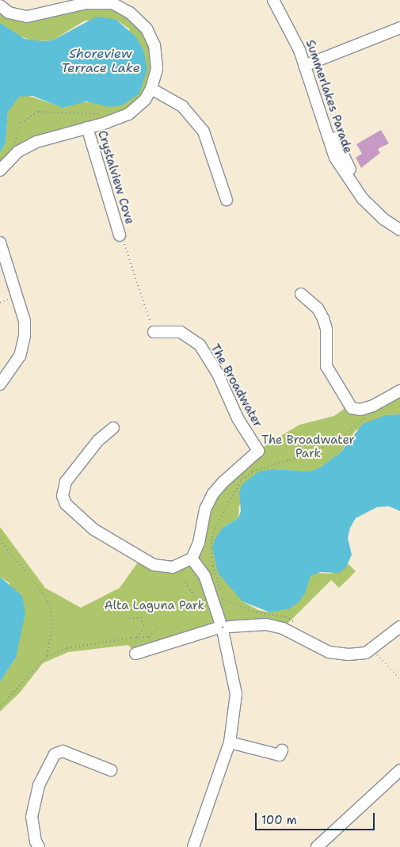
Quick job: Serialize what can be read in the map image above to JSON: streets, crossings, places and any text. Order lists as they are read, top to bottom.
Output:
{
  "streets": {
    "street": ["Summerlakes Parade", "Crystalview Cove", "The Broadwater"]
  },
  "water": ["Shoreview Terrace Lake"],
  "parks": ["The Broadwater Park", "Alta Laguna Park"],
  "scale_bar": "100 m"
}
